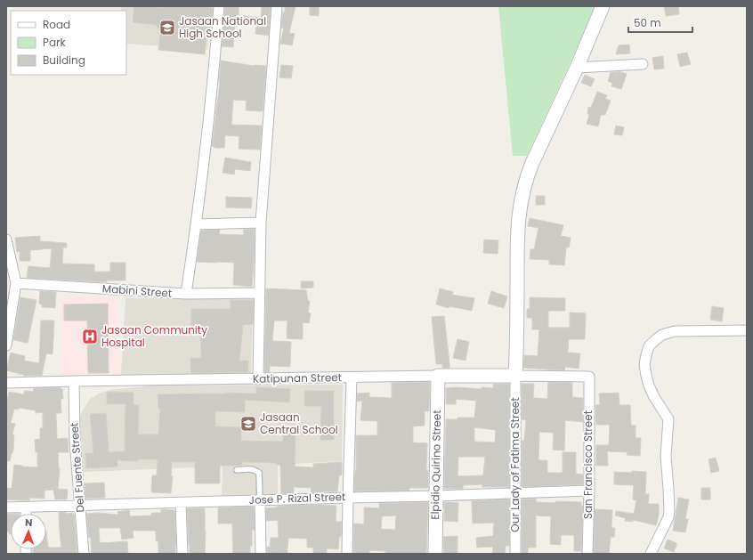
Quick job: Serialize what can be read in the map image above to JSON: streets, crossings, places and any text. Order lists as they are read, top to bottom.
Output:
{
  "streets": {
    "street": [
      "Mabini Street",
      "Katipunan Street",
      "Elpidio Quirino Street",
      "Our Lady of Fatima Street",
      "San Francisco Street",
      "Del Fuente Street",
      "Jose P. Rizal Street"
    ]
  },
  "crossings": [
    ["Katipunan Street", "Elpidio Quirino Street"],
    ["Katipunan Street", "Our Lady of Fatima Street"],
    ["Katipunan Street", "San Francisco Street"],
    ["Katipunan Street", "Del Fuente Street"],
    ["Elpidio Quirino Street", "Jose P. Rizal Street"],
    ["Our Lady of Fatima Street", "Jose P. Rizal Street"],
    ["San Francisco Street", "Jose P. Rizal Street"],
    ["Del Fuente Street", "Jose P. Rizal Street"]
  ],
  "places": {
    "school or university": ["Jasaan National High School", "Jasaan Central School"],
    "hospital": ["Jasaan Community Hospital"]
  },
  "legend": ["Road", "Park", "Building"],
  "scale_bar": "50 m",
  "north": "top"
}
